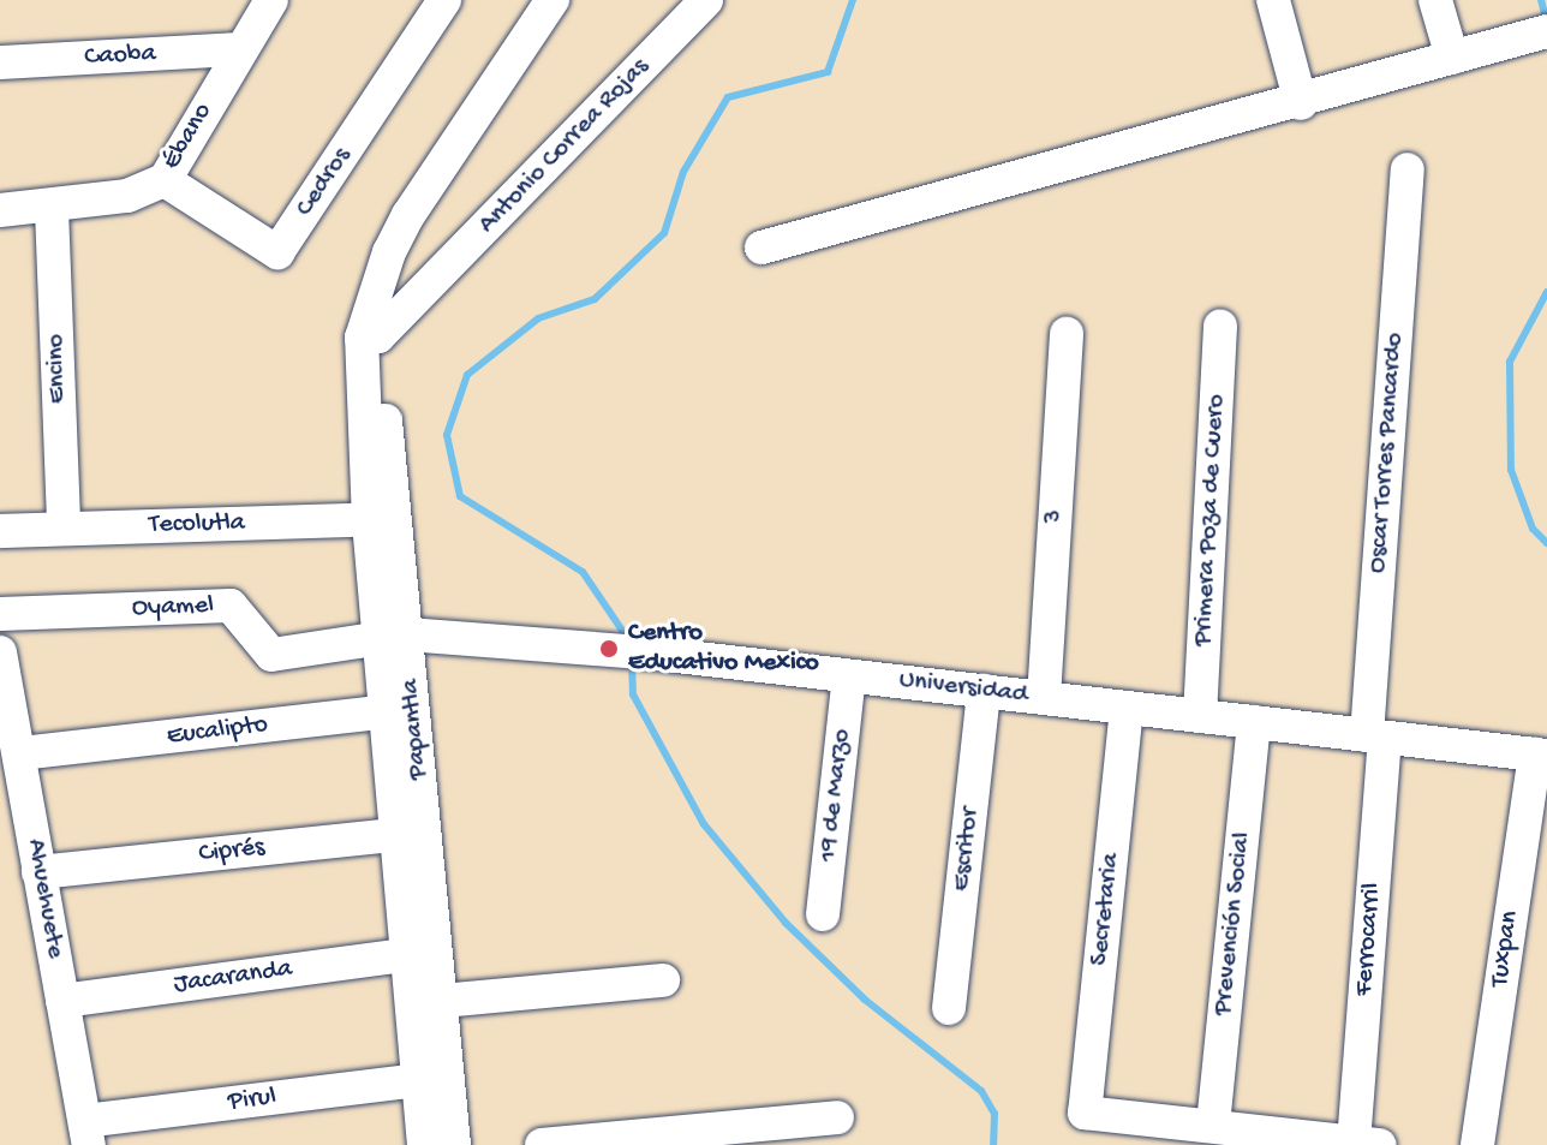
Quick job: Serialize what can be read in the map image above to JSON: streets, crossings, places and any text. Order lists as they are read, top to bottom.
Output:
{
  "streets": {
    "street": [
      "Caoba",
      "Ébano",
      "Antonio Correa Rojas",
      "Cedros",
      "Encino",
      "Oscar Torres Pancardo",
      "3",
      "Primera Poza de Cuero",
      "Tecolutla",
      "Oyamel",
      "Universidad",
      "Papantla",
      "Eucalipto",
      "19 de Marzo",
      "Escritor",
      "Ciprés",
      "Ahuehuete",
      "Secretaria",
      "Prevención Social",
      "Ferrocarril",
      "Tuxpan",
      "Jacaranda",
      "Pirul"
    ]
  },
  "crossings": [
    ["Caoba", "Ébano"],
    ["Ébano", "Cedros"],
    ["Ébano", "Encino"],
    ["Antonio Correa Rojas", "Papantla"],
    ["Encino", "Tecolutla"],
    ["Oscar Torres Pancardo", "Universidad"],
    ["Oscar Torres Pancardo", "Ferrocarril"],
    ["3", "Universidad"],
    ["Primera Poza de Cuero", "Universidad"],
    ["Tecolutla", "Papantla"],
    ["Oyamel", "Universidad"],
    ["Oyamel", "Papantla"],
    ["Universidad", "Papantla"],
    ["Universidad", "19 de Marzo"],
    ["Universidad", "Escritor"],
    ["Universidad", "Secretaria"],
    ["Universidad", "Prevención Social"],
    ["Universidad", "Ferrocarril"],
    ["Universidad", "Tuxpan"],
    ["Papantla", "Eucalipto"],
    ["Papantla", "Ciprés"],
    ["Papantla", "Jacaranda"],
    ["Papantla", "Pirul"],
    ["Eucalipto", "Ahuehuete"],
    ["Ciprés", "Ahuehuete"],
    ["Ahuehuete", "Jacaranda"],
    ["Ahuehuete", "Pirul"]
  ],
  "places": ["Centro Educativo Mexico"]
}
